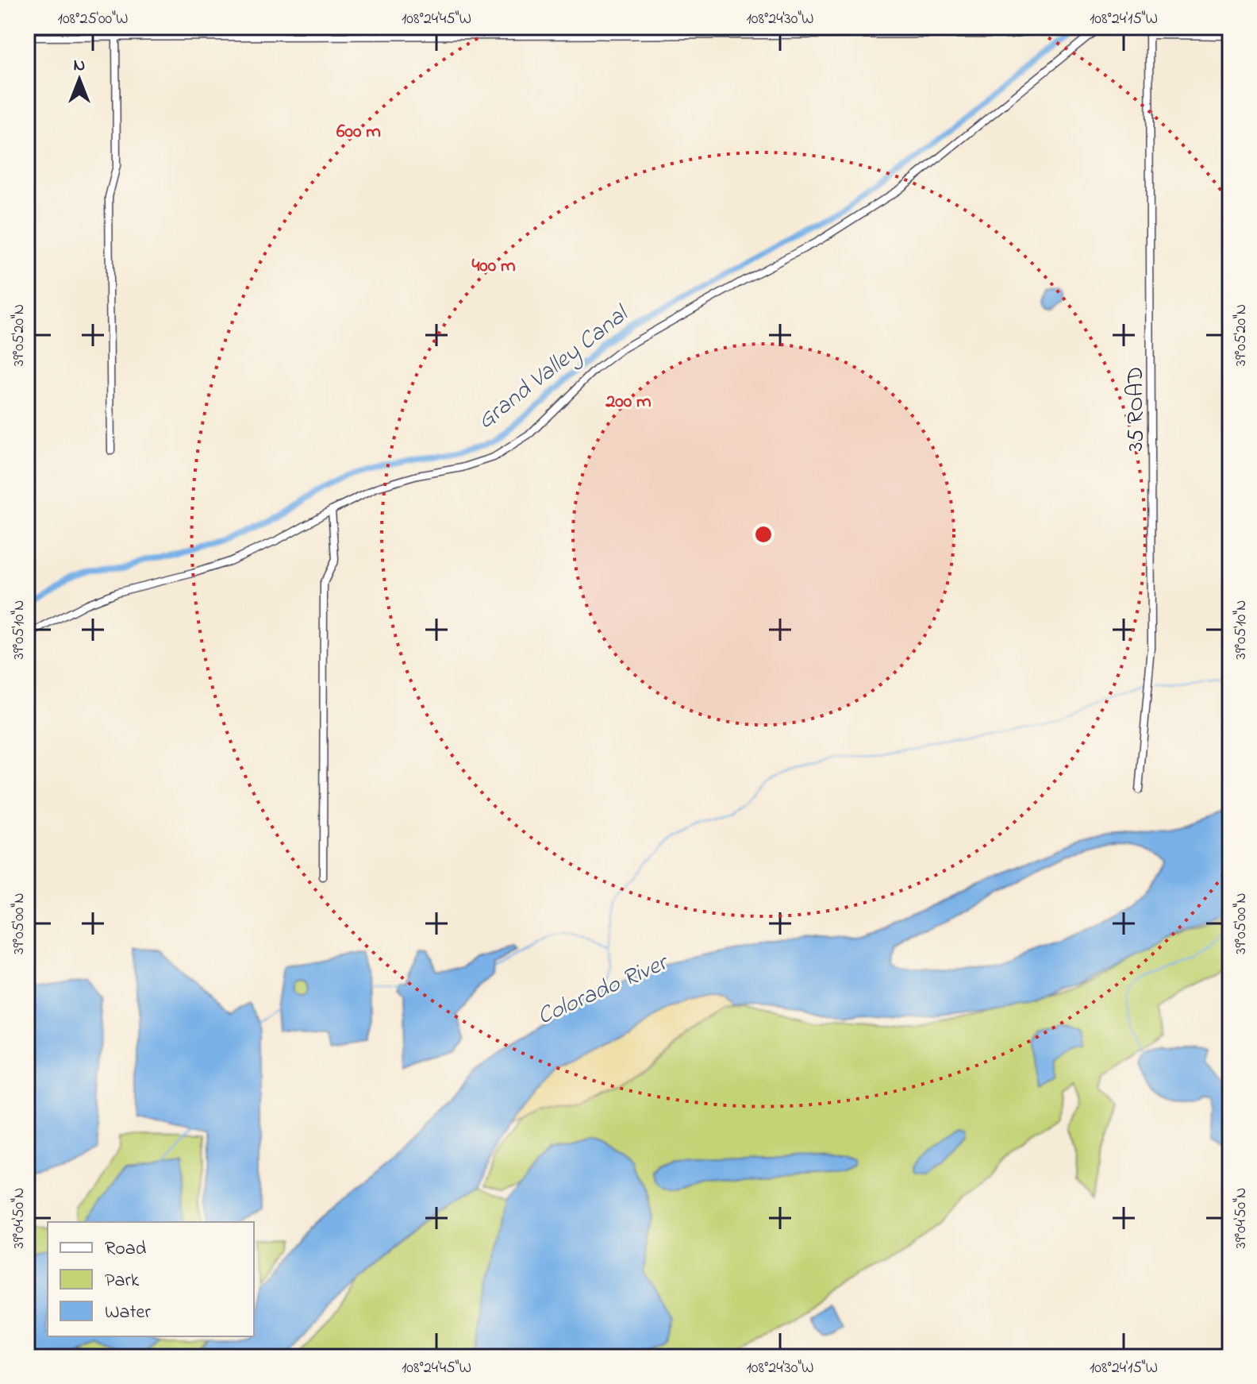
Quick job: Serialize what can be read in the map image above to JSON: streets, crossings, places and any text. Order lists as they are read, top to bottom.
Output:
{
  "streets": {
    "street": ["35 ROAD"]
  },
  "water": ["Grand Valley Canal", "Colorado River"],
  "legend": ["Road", "Park", "Water"],
  "north": "top",
  "coordinates": [
    "108°25'00\"W",
    "108°24'45\"W",
    "108°24'30\"W",
    "108°24'15\"W",
    "39°05'20\"N",
    "39°05'10\"N",
    "39°05'00\"N",
    "39°04'50\"N"
  ],
  "rings": ["600 m", "400 m", "200 m"]
}
